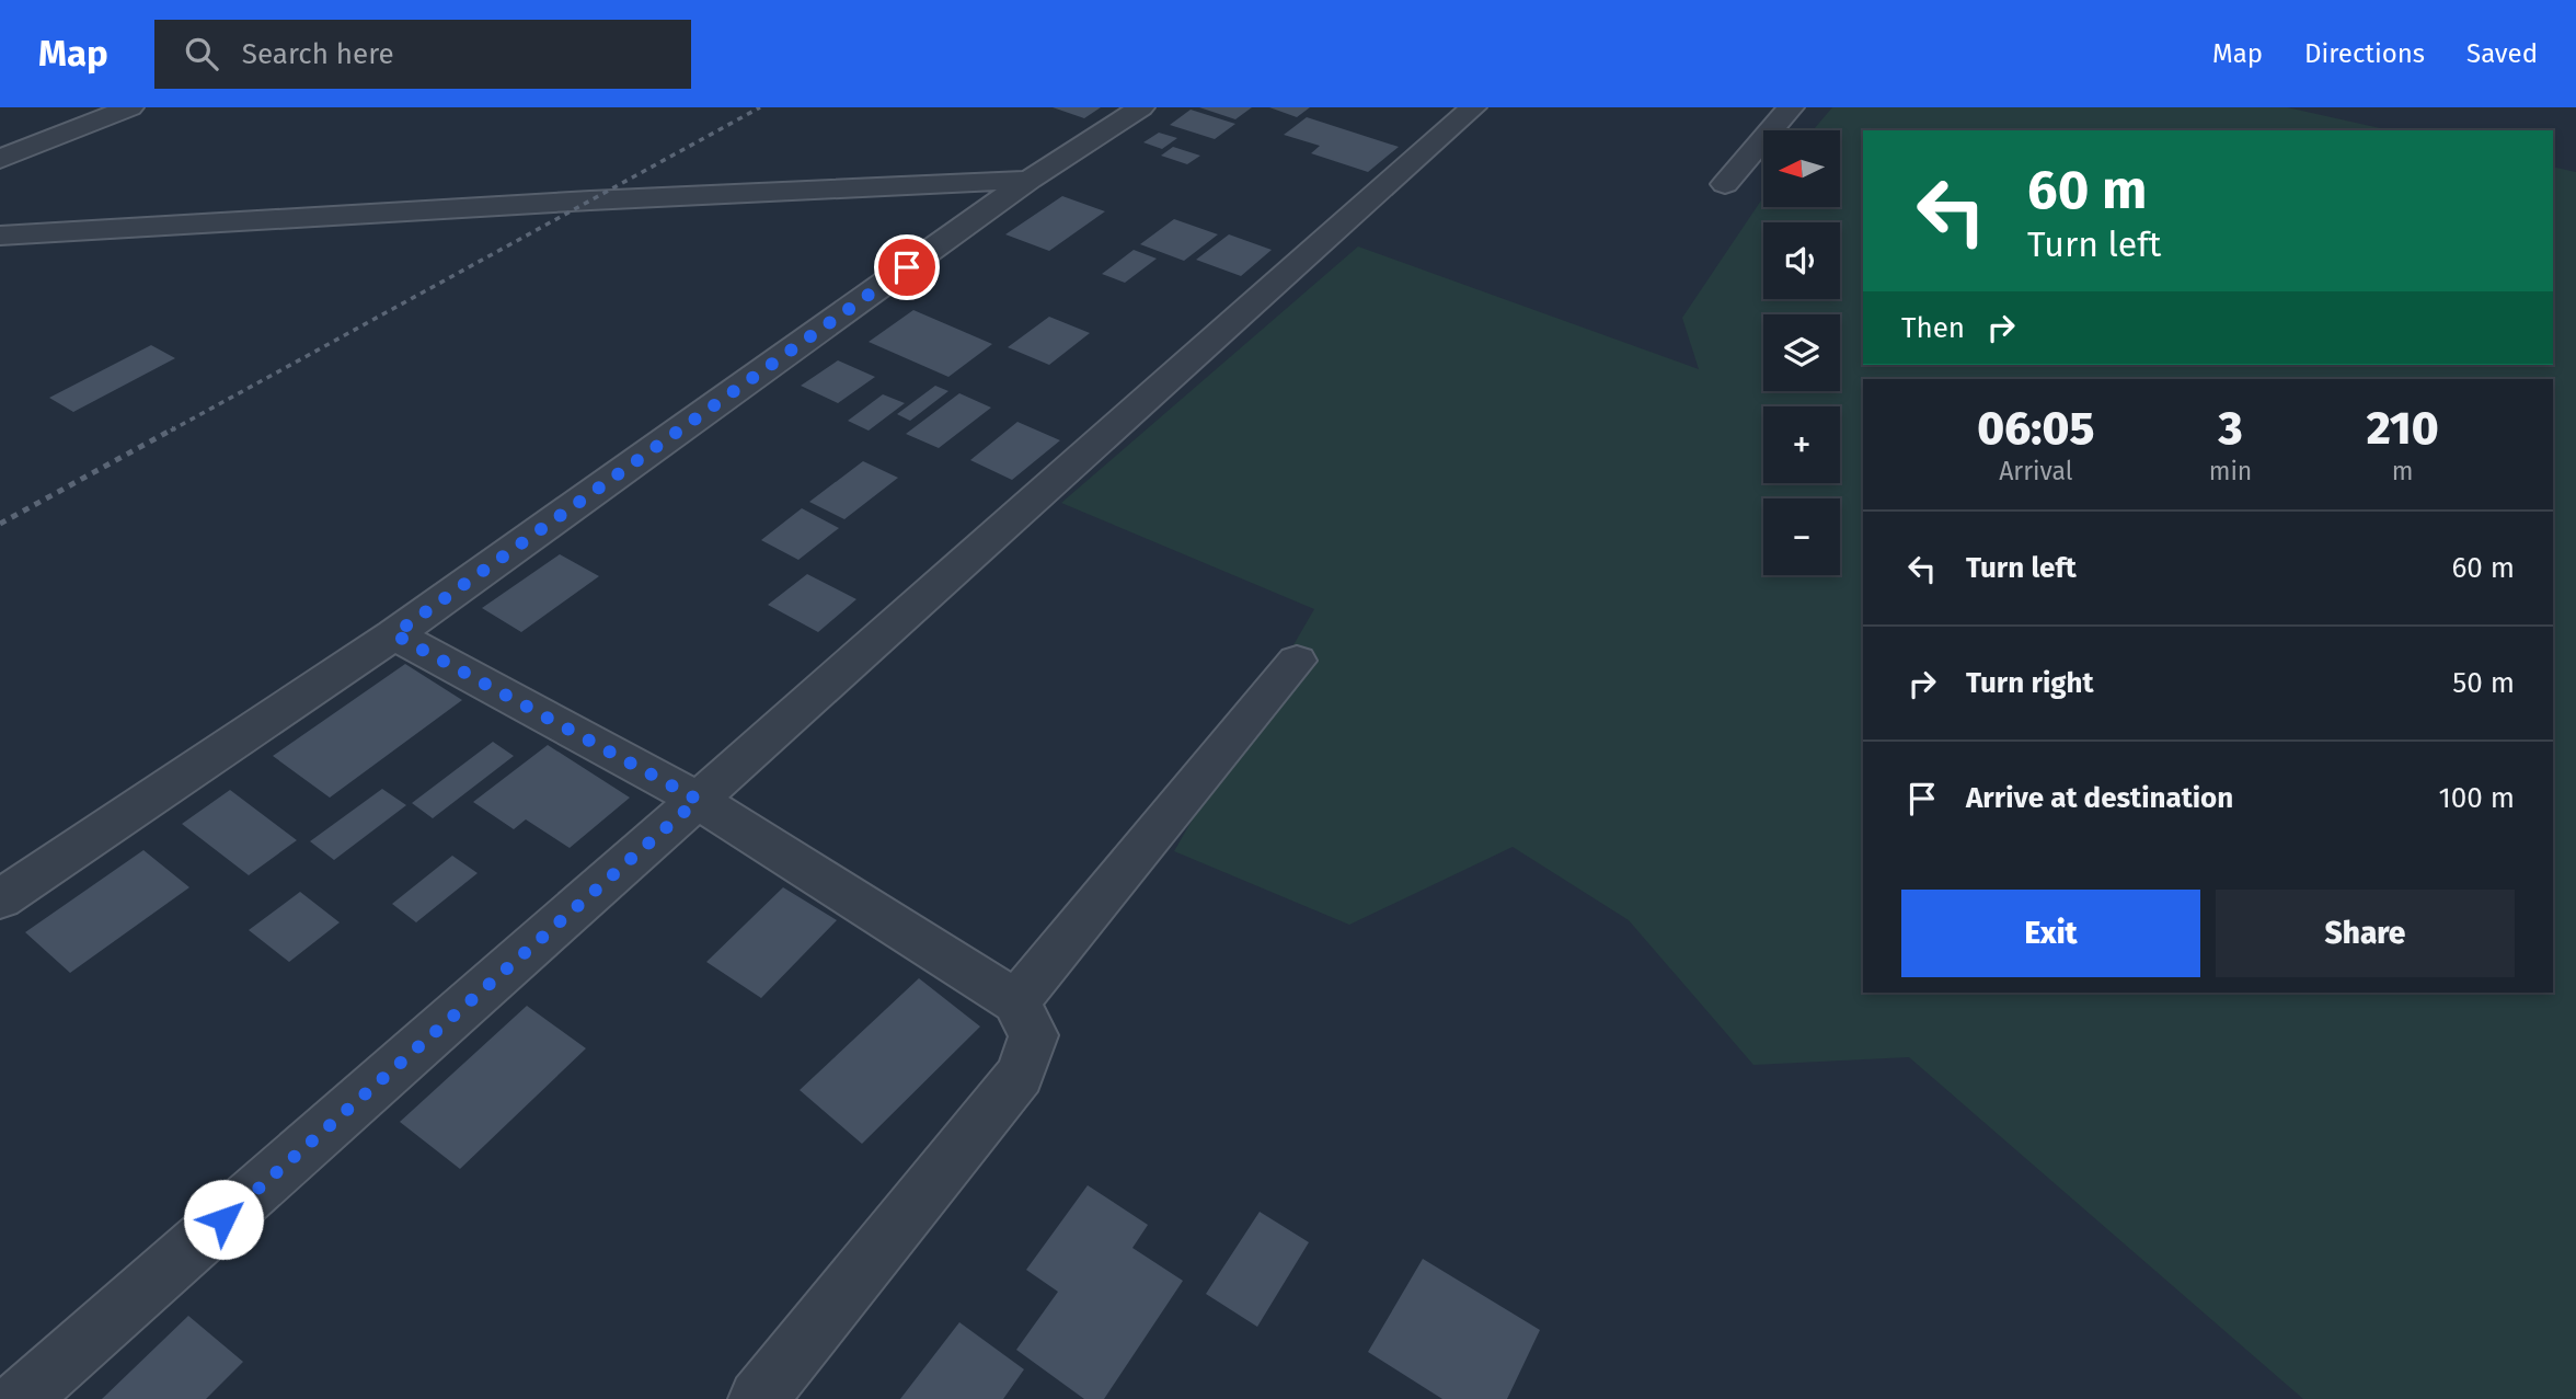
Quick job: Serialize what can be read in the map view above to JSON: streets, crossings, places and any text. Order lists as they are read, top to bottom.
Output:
{
  "north": "left",
  "page": {
    "header": "Map",
    "search": "Search here",
    "nav": ["Map", "Directions", "Saved"],
    "map_buttons": ["+", "−"],
    "turn": ["60 m", "Turn left"],
    "then": "Then",
    "eta": [
      "06:05",
      "Arrival",
      "3",
      "min",
      "210",
      "m"
    ],
    "list": [
      {
        "name": "Turn left",
        "value": "60 m"
      },
      {
        "name": "Turn right",
        "value": "50 m"
      },
      {
        "name": "Arrive at destination",
        "value": "100 m"
      }
    ],
    "buttons": ["Exit", "Share"]
  }
}
